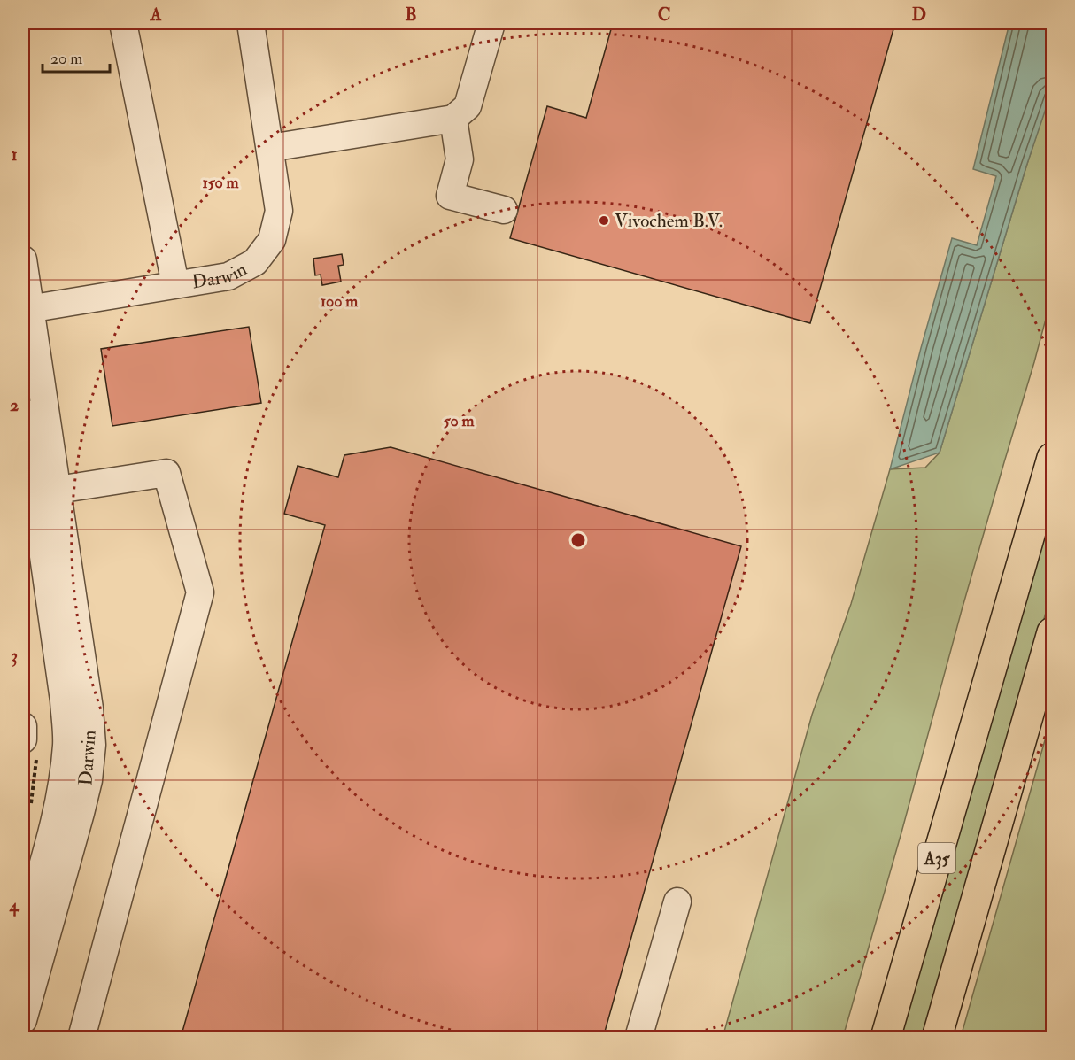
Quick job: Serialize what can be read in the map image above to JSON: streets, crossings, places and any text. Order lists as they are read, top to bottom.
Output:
{
  "streets": {
    "highway": ["A35"],
    "street": ["Darwin"]
  },
  "places": ["Vivochem B.V."],
  "scale_bar": "20 m",
  "grid": {
    "columns": [
      "A",
      "B",
      "C",
      "D"
    ],
    "rows": [
      "1",
      "2",
      "3",
      "4"
    ]
  },
  "rings": ["150 m", "100 m", "50 m"]
}
